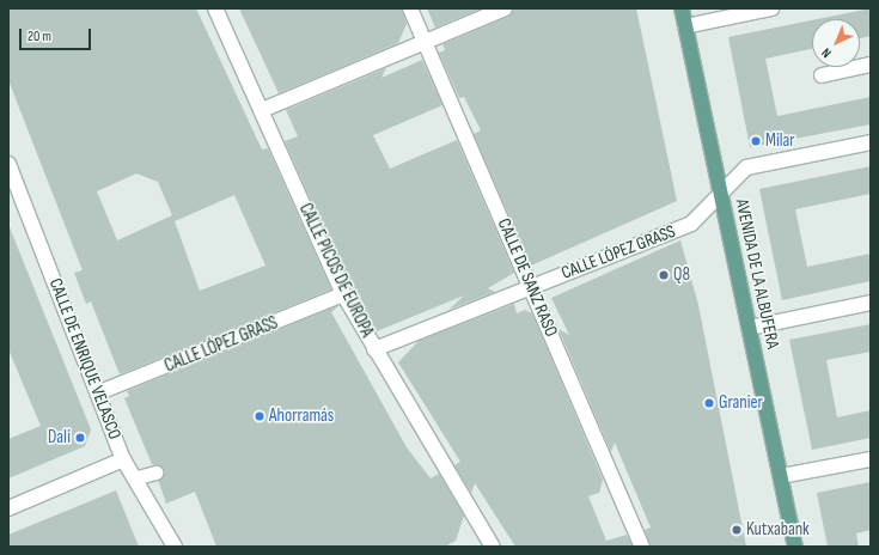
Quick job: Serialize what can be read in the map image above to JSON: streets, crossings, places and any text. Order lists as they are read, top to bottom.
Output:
{
  "streets": {
    "main road": ["AVENIDA DE LA ALBUFERA"],
    "street": [
      "CALLE LÓPEZ GRASS",
      "CALLE PICOS DE EUROPA",
      "CALLE DE SANZ RASO",
      "CALLE DE ENRIQUE VELASCO"
    ]
  },
  "crossings": [
    ["CALLE LÓPEZ GRASS", "CALLE PICOS DE EUROPA"],
    ["CALLE LÓPEZ GRASS", "AVENIDA DE LA ALBUFERA"],
    ["CALLE LÓPEZ GRASS", "CALLE DE SANZ RASO"],
    ["CALLE LÓPEZ GRASS", "CALLE DE ENRIQUE VELASCO"]
  ],
  "places": [
    "Milar",
    "Q8",
    "Granier",
    "Ahorramás",
    "Dali",
    "Kutxabank"
  ],
  "scale_bar": "20 m",
  "north": "bottom left"
}
